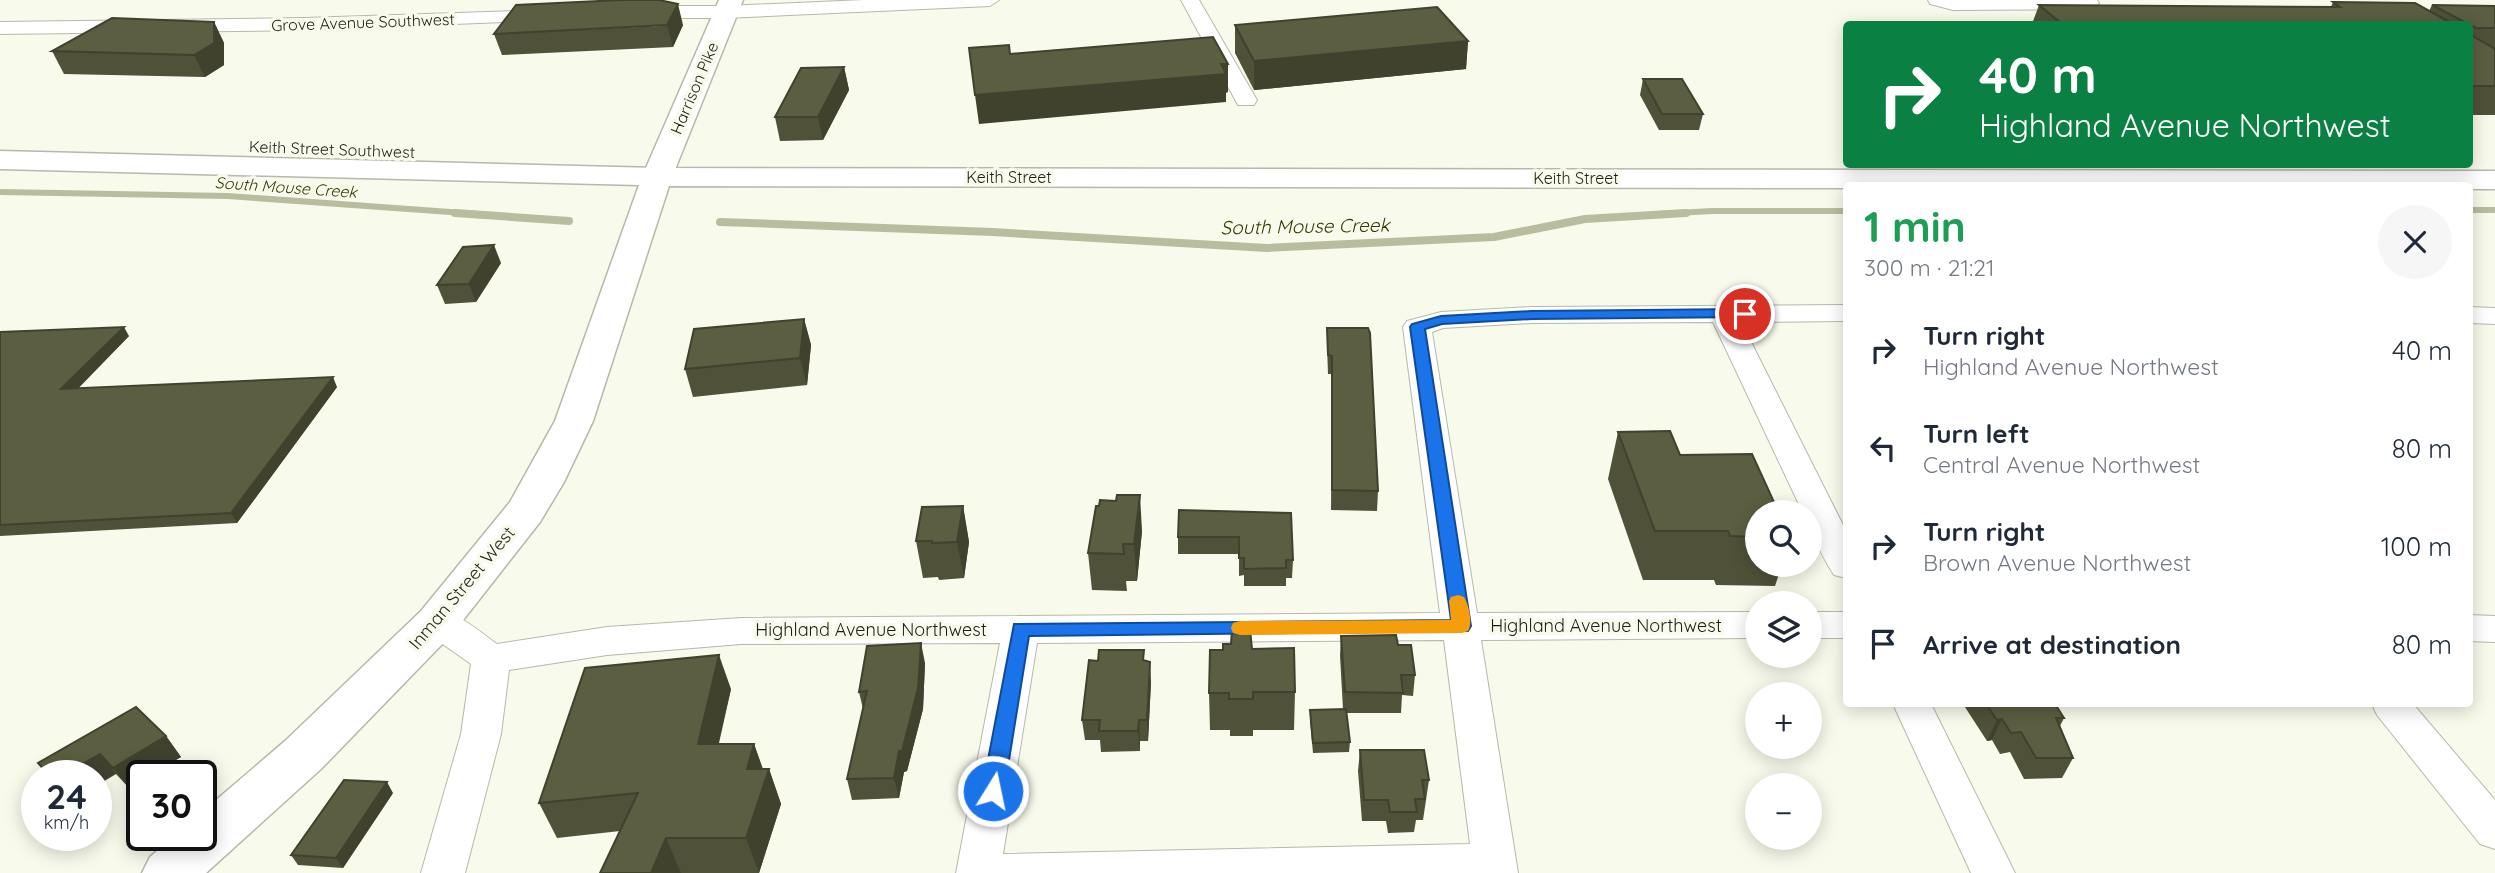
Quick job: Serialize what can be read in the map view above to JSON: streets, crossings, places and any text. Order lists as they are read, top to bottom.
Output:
{
  "streets": {
    "main road": [
      "Harrison Pike",
      "Keith Street Southwest",
      "Keith Street",
      "Inman Street West"
    ],
    "street": ["Grove Avenue Southwest", "Highland Avenue Northwest"]
  },
  "crossings": [
    ["Harrison Pike", "Keith Street Southwest"],
    ["Harrison Pike", "Keith Street"],
    ["Harrison Pike", "Inman Street West"],
    ["Keith Street Southwest", "Keith Street"],
    ["Keith Street Southwest", "Inman Street West"],
    ["Keith Street", "Inman Street West"]
  ],
  "water": ["South Mouse Creek"],
  "page": {
    "turn": ["40 m", "Highland Avenue Northwest"],
    "heading": ["1 min", "300 m · 21:21"],
    "list": [
      {
        "name": "Turn right",
        "note": "Highland Avenue Northwest",
        "value": "40 m"
      },
      {
        "name": "Turn left",
        "note": "Central Avenue Northwest",
        "value": "80 m"
      },
      {
        "name": "Turn right",
        "note": "Brown Avenue Northwest",
        "value": "100 m"
      },
      {
        "name": "Arrive at destination",
        "value": "80 m"
      }
    ],
    "map_buttons": ["+", "−"],
    "speed": "24 km/h",
    "limit": "30"
  }
}
